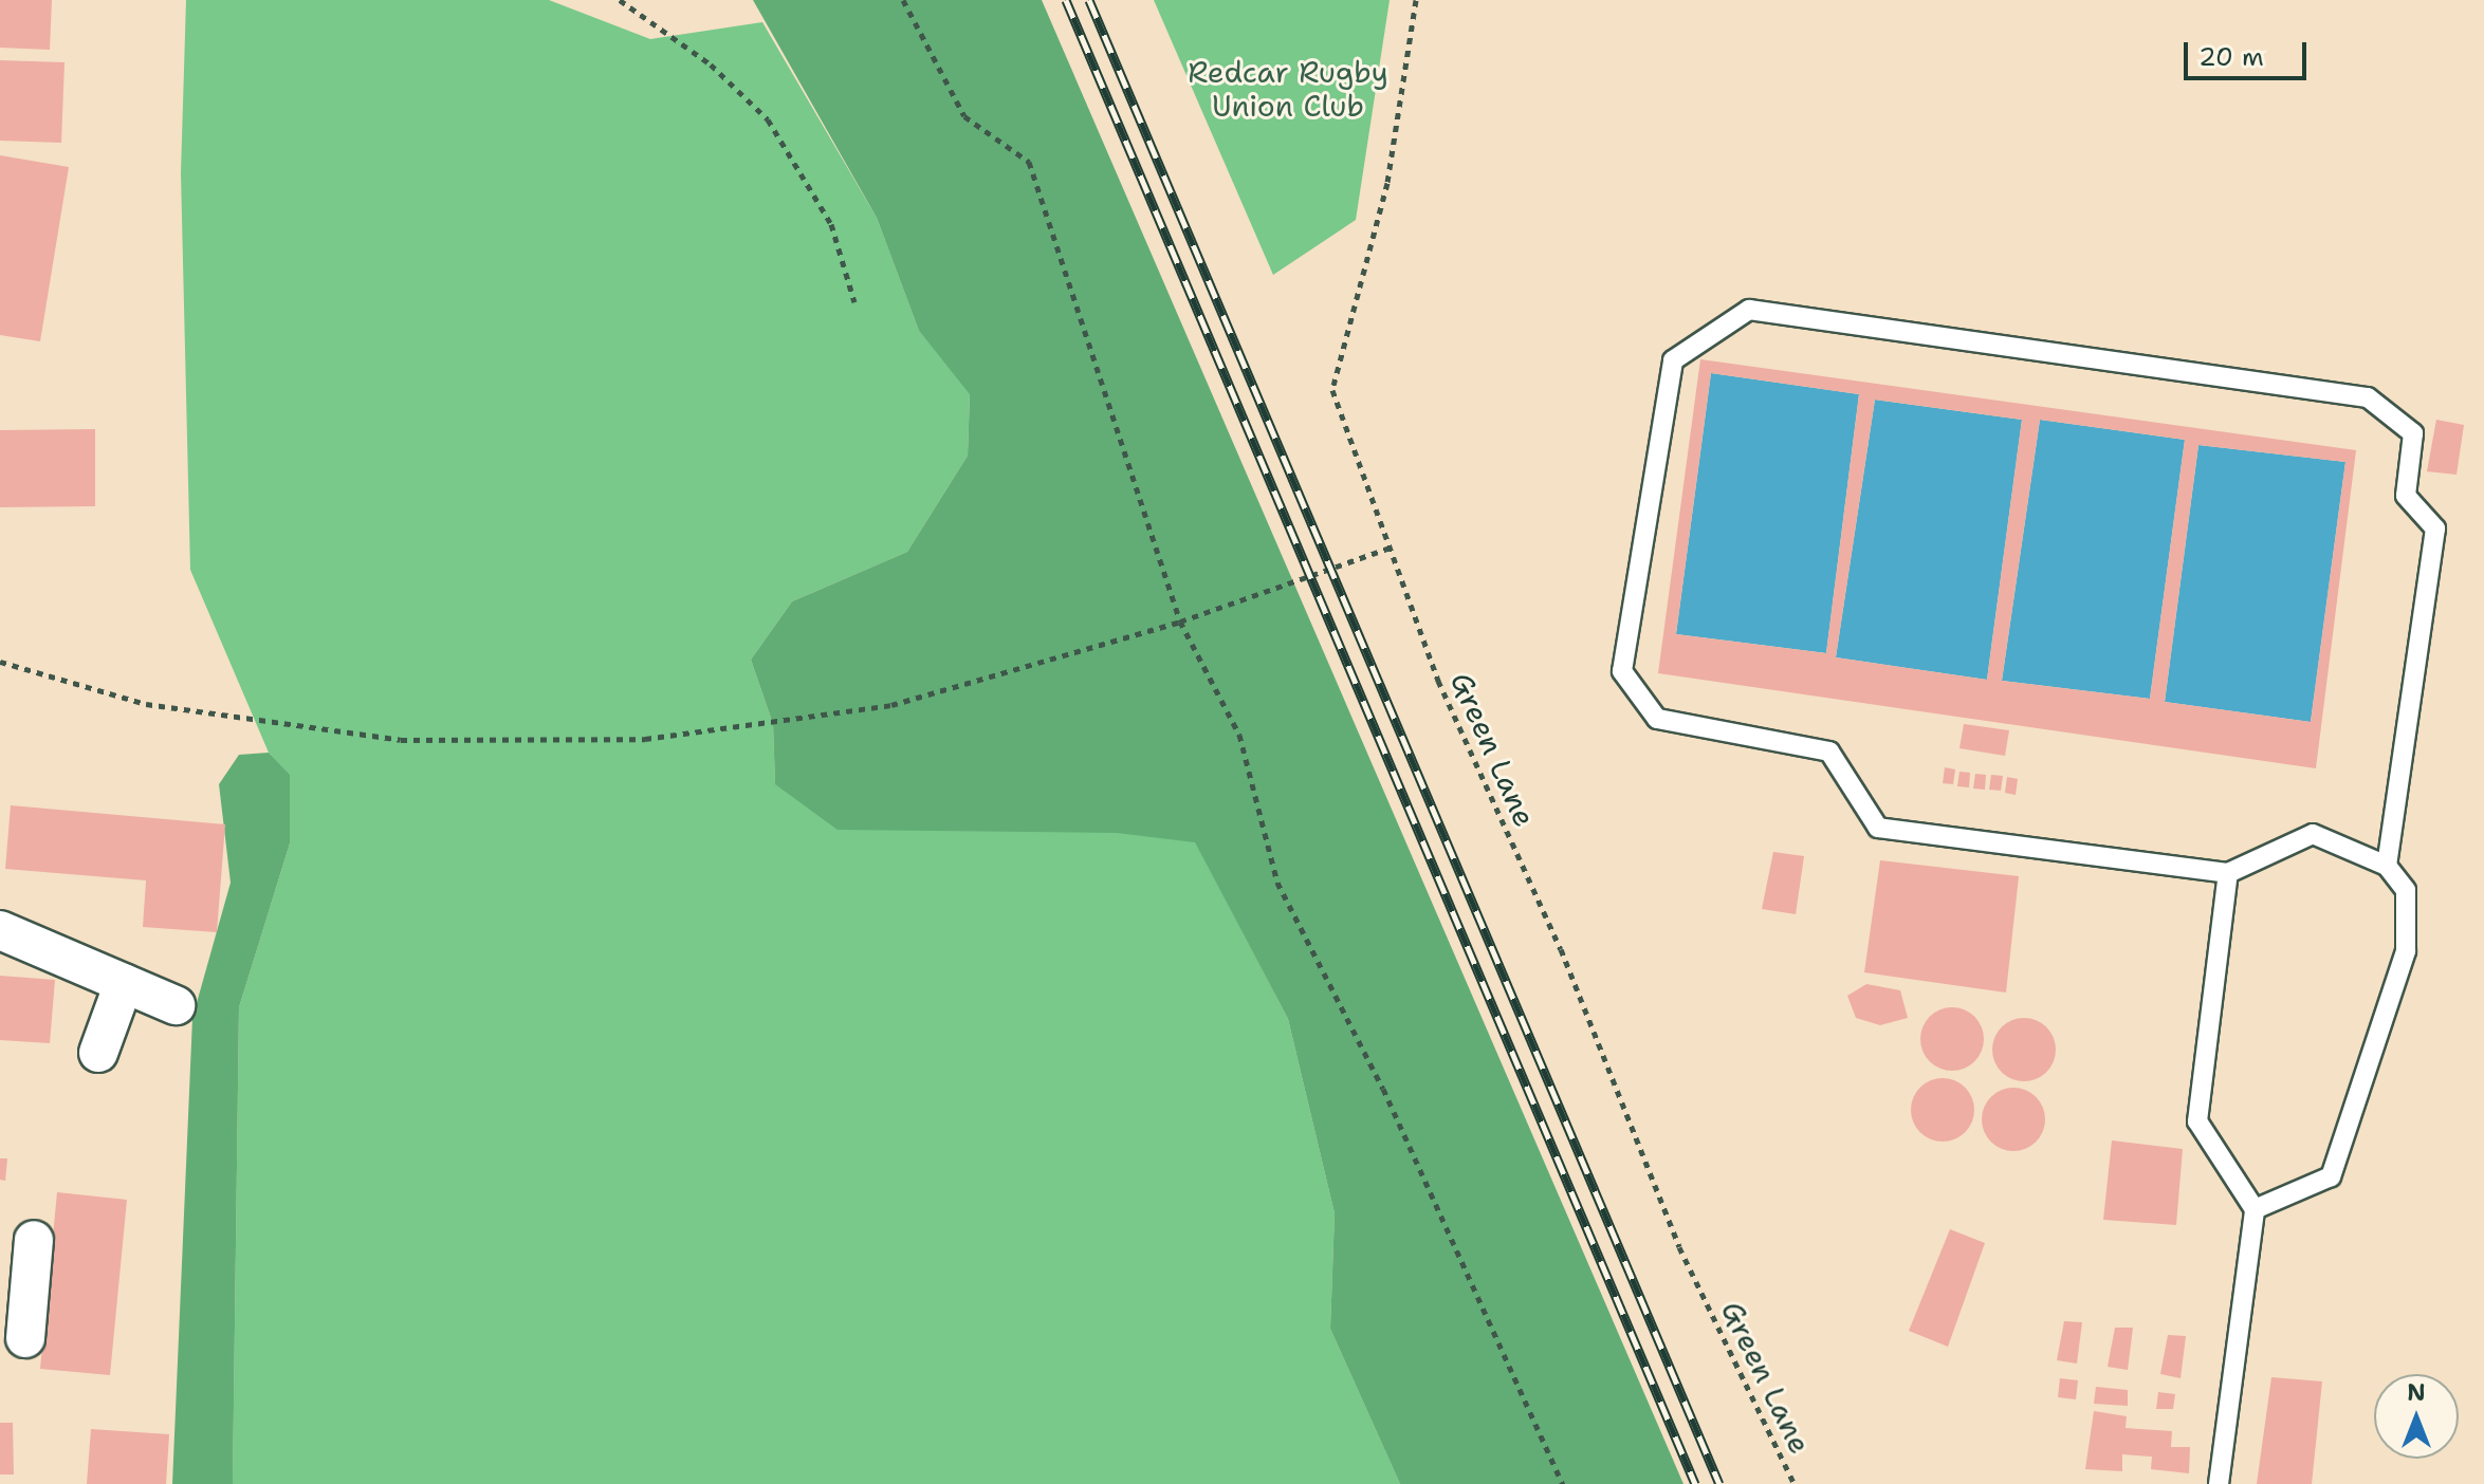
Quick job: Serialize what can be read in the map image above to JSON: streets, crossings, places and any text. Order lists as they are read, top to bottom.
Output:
{
  "streets": {
    "path": ["Green Lane"]
  },
  "parks": ["Redcar Rugby Union Club"],
  "scale_bar": "20 m",
  "north": "top"
}
